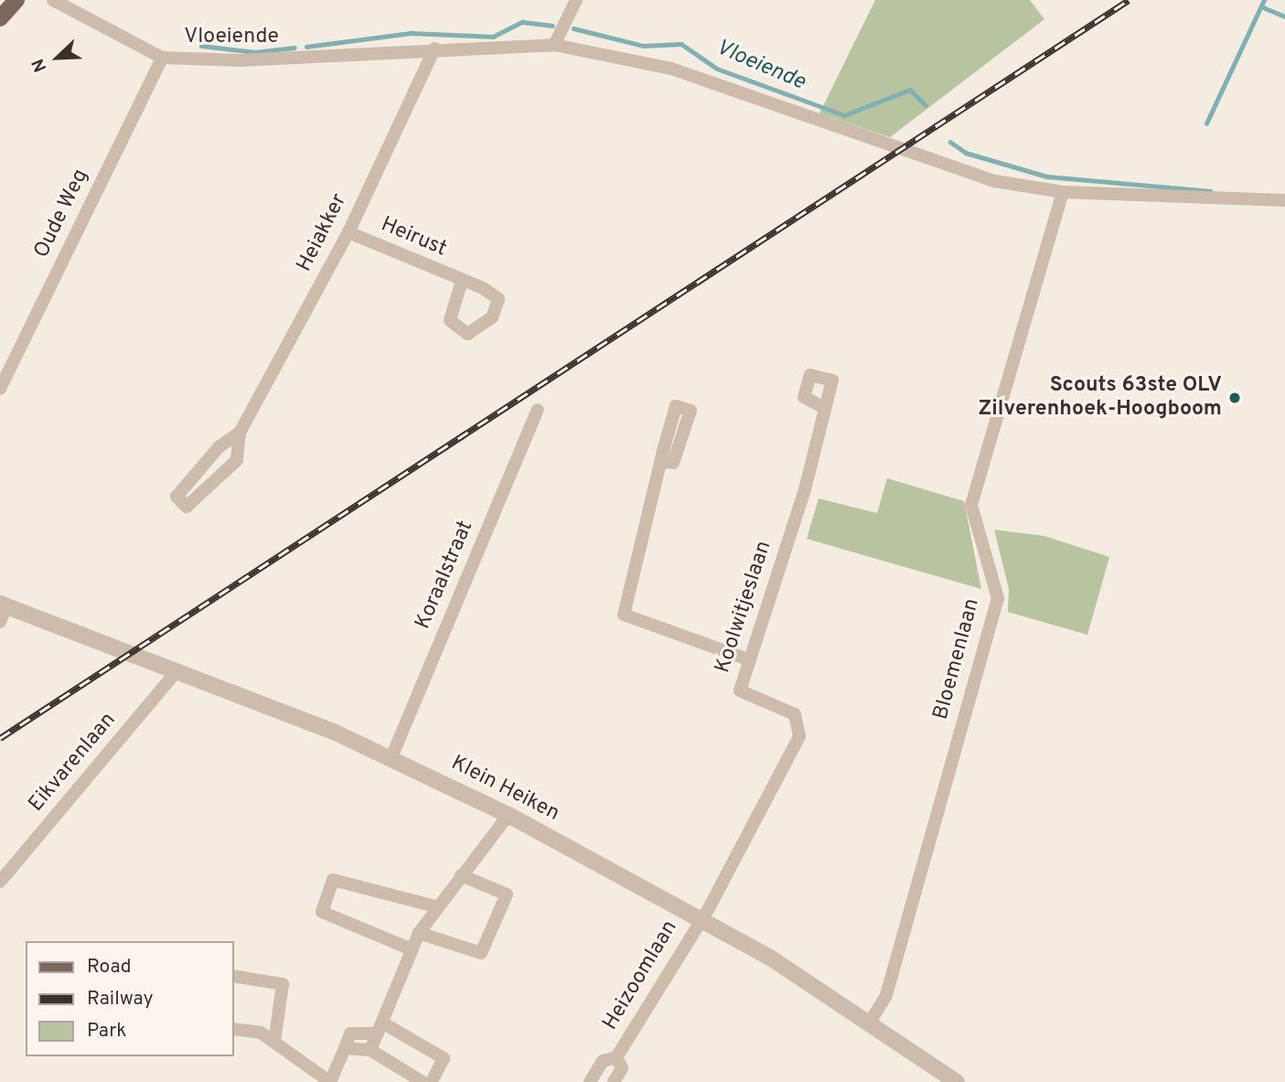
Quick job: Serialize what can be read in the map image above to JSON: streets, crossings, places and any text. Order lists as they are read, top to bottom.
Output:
{
  "streets": {
    "street": [
      "Vloeiende",
      "Oude Weg",
      "Heiakker",
      "Heirust",
      "Koraalstraat",
      "Koolwitjeslaan",
      "Bloemenlaan",
      "Eikvarenlaan",
      "Klein Heiken",
      "Heizoomlaan"
    ]
  },
  "crossings": [
    ["Vloeiende", "Oude Weg"],
    ["Vloeiende", "Heiakker"],
    ["Vloeiende", "Bloemenlaan"],
    ["Heiakker", "Heirust"],
    ["Koraalstraat", "Klein Heiken"],
    ["Koolwitjeslaan", "Klein Heiken"],
    ["Koolwitjeslaan", "Heizoomlaan"],
    ["Bloemenlaan", "Klein Heiken"],
    ["Eikvarenlaan", "Klein Heiken"],
    ["Klein Heiken", "Heizoomlaan"]
  ],
  "water": ["Vloeiende"],
  "places": ["Scouts 63ste OLV Zilverenhoek-Hoogboom"],
  "legend": ["Road", "Railway", "Park"],
  "north": "bottom left"
}
